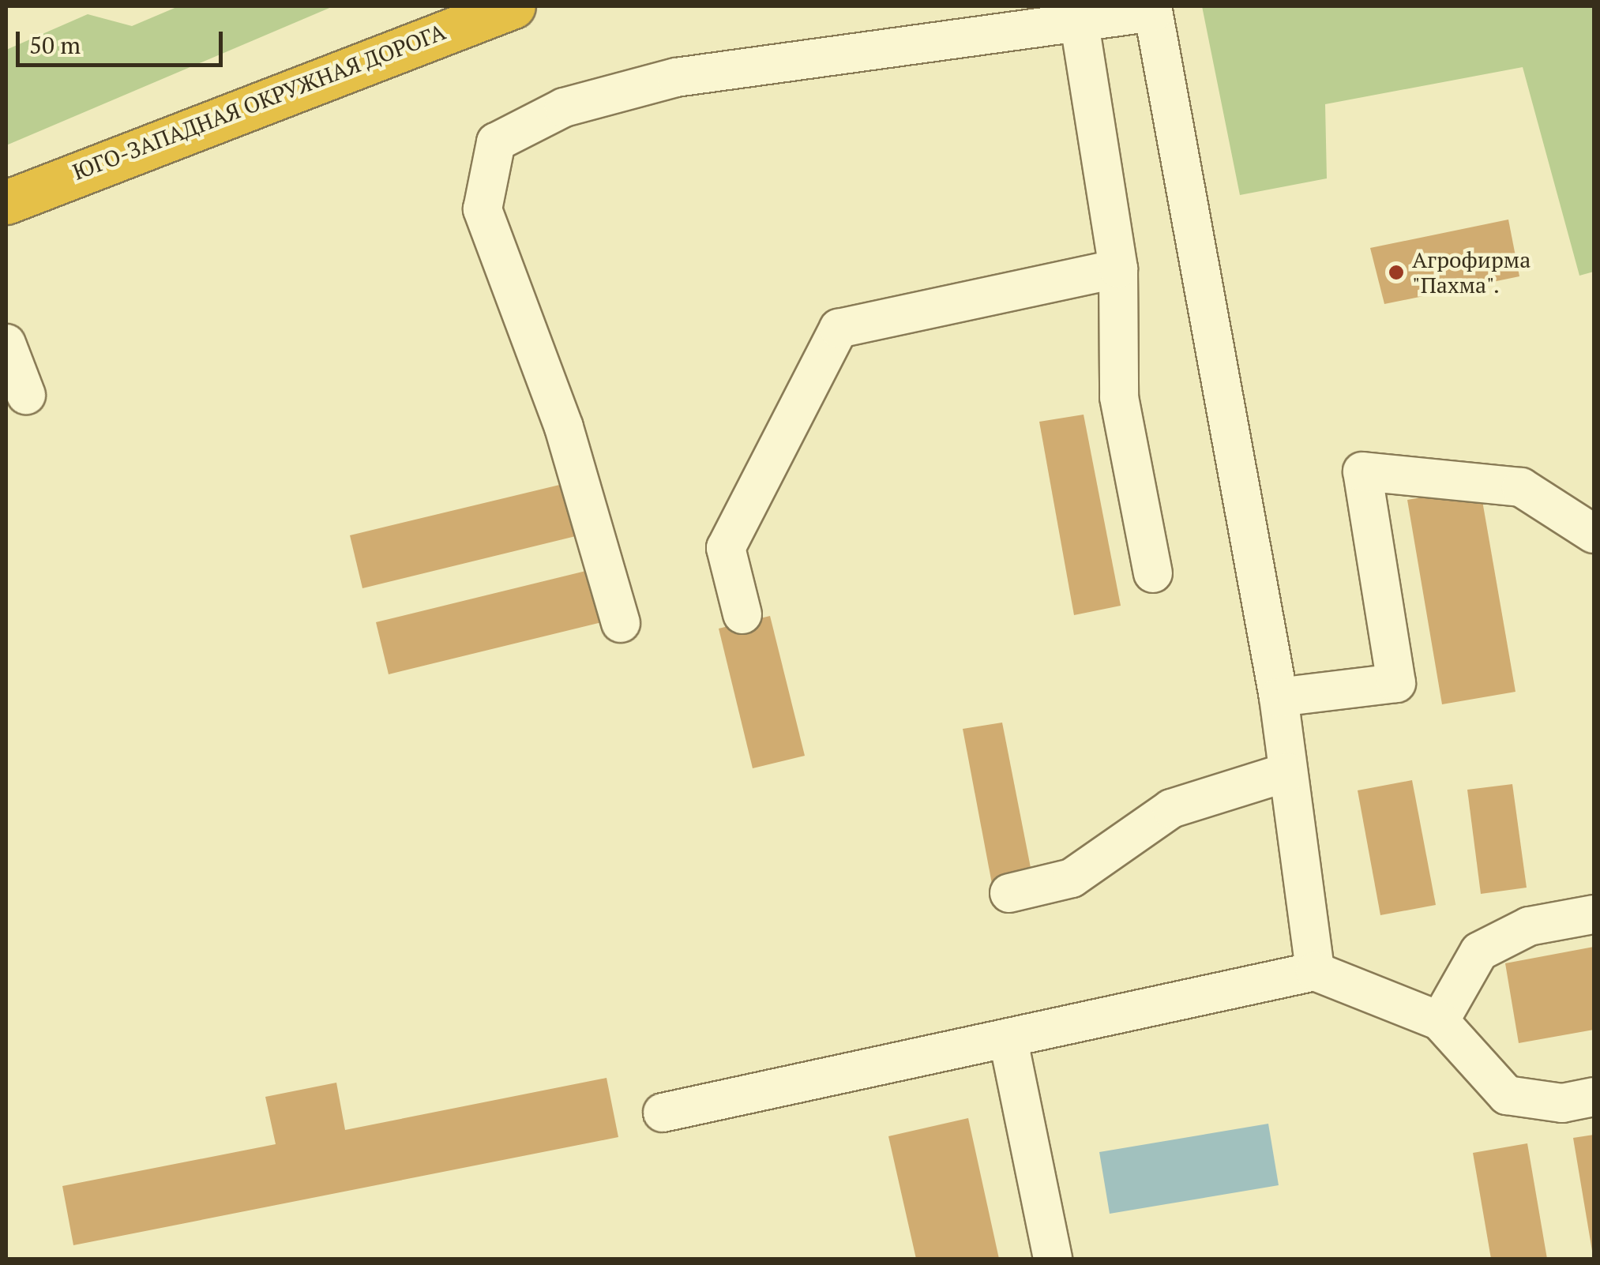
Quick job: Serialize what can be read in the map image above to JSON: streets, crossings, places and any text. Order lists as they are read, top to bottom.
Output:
{
  "streets": {
    "highway": ["ЮГО-ЗАПАДНАЯ ОКРУЖНАЯ ДОРОГА"]
  },
  "places": ["Агрофирма \"Пахма\"."],
  "scale_bar": "50 m"
}
